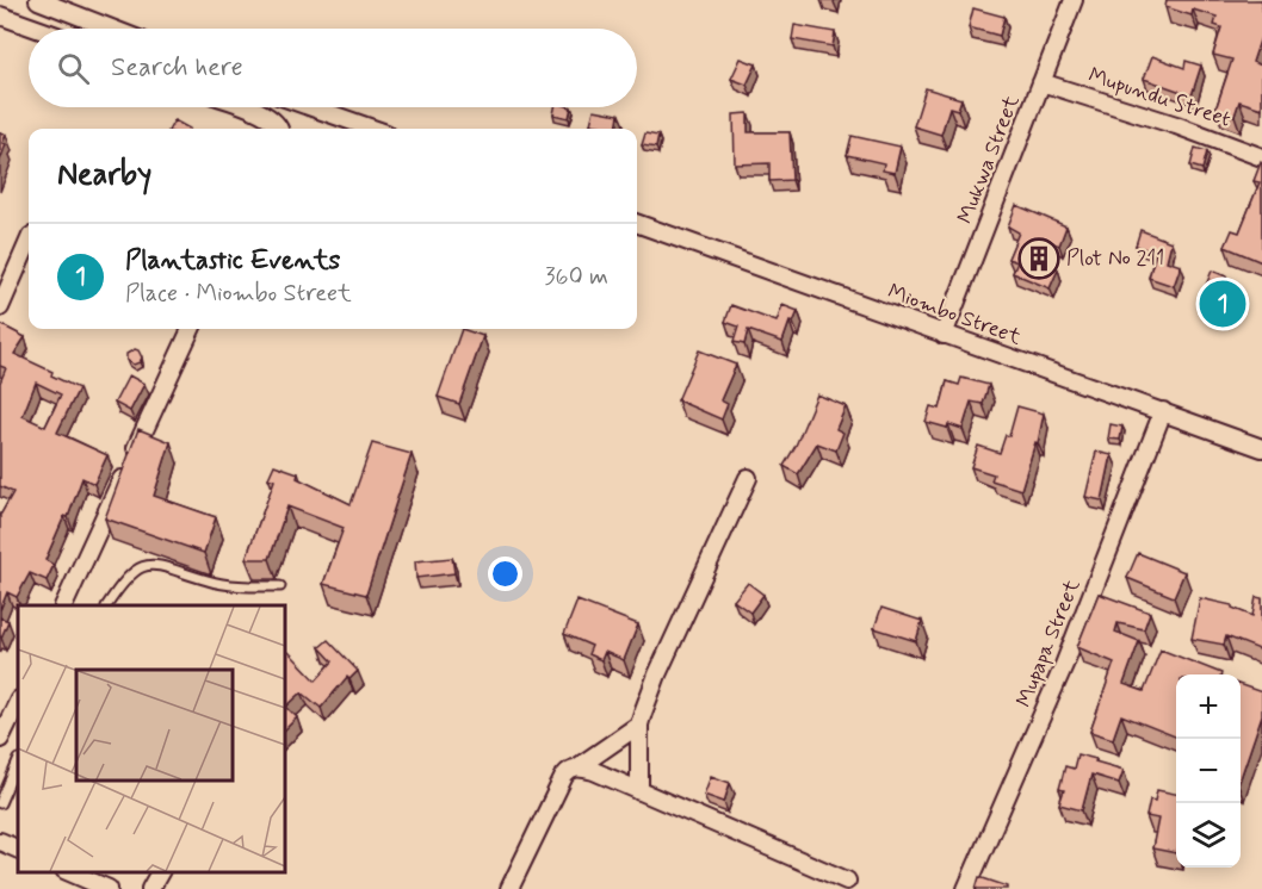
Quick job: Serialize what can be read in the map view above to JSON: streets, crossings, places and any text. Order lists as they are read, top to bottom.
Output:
{
  "streets": {
    "street": [
      "Mupundu Street",
      "Mukwa Street",
      "Miombo Street",
      "Mupapa Street"
    ]
  },
  "crossings": [
    ["Mupundu Street", "Mukwa Street"],
    ["Mukwa Street", "Miombo Street"],
    ["Miombo Street", "Mupapa Street"]
  ],
  "places": {
    "building": ["Plot No 211"]
  },
  "page": {
    "search": "Search here",
    "heading": "Nearby",
    "list": [
      {
        "mark": "1",
        "name": "Plantastic Events",
        "note": "Place · Miombo Street",
        "value": "360 m"
      }
    ],
    "pins": "1",
    "map_buttons": ["+", "−"]
  }
}
